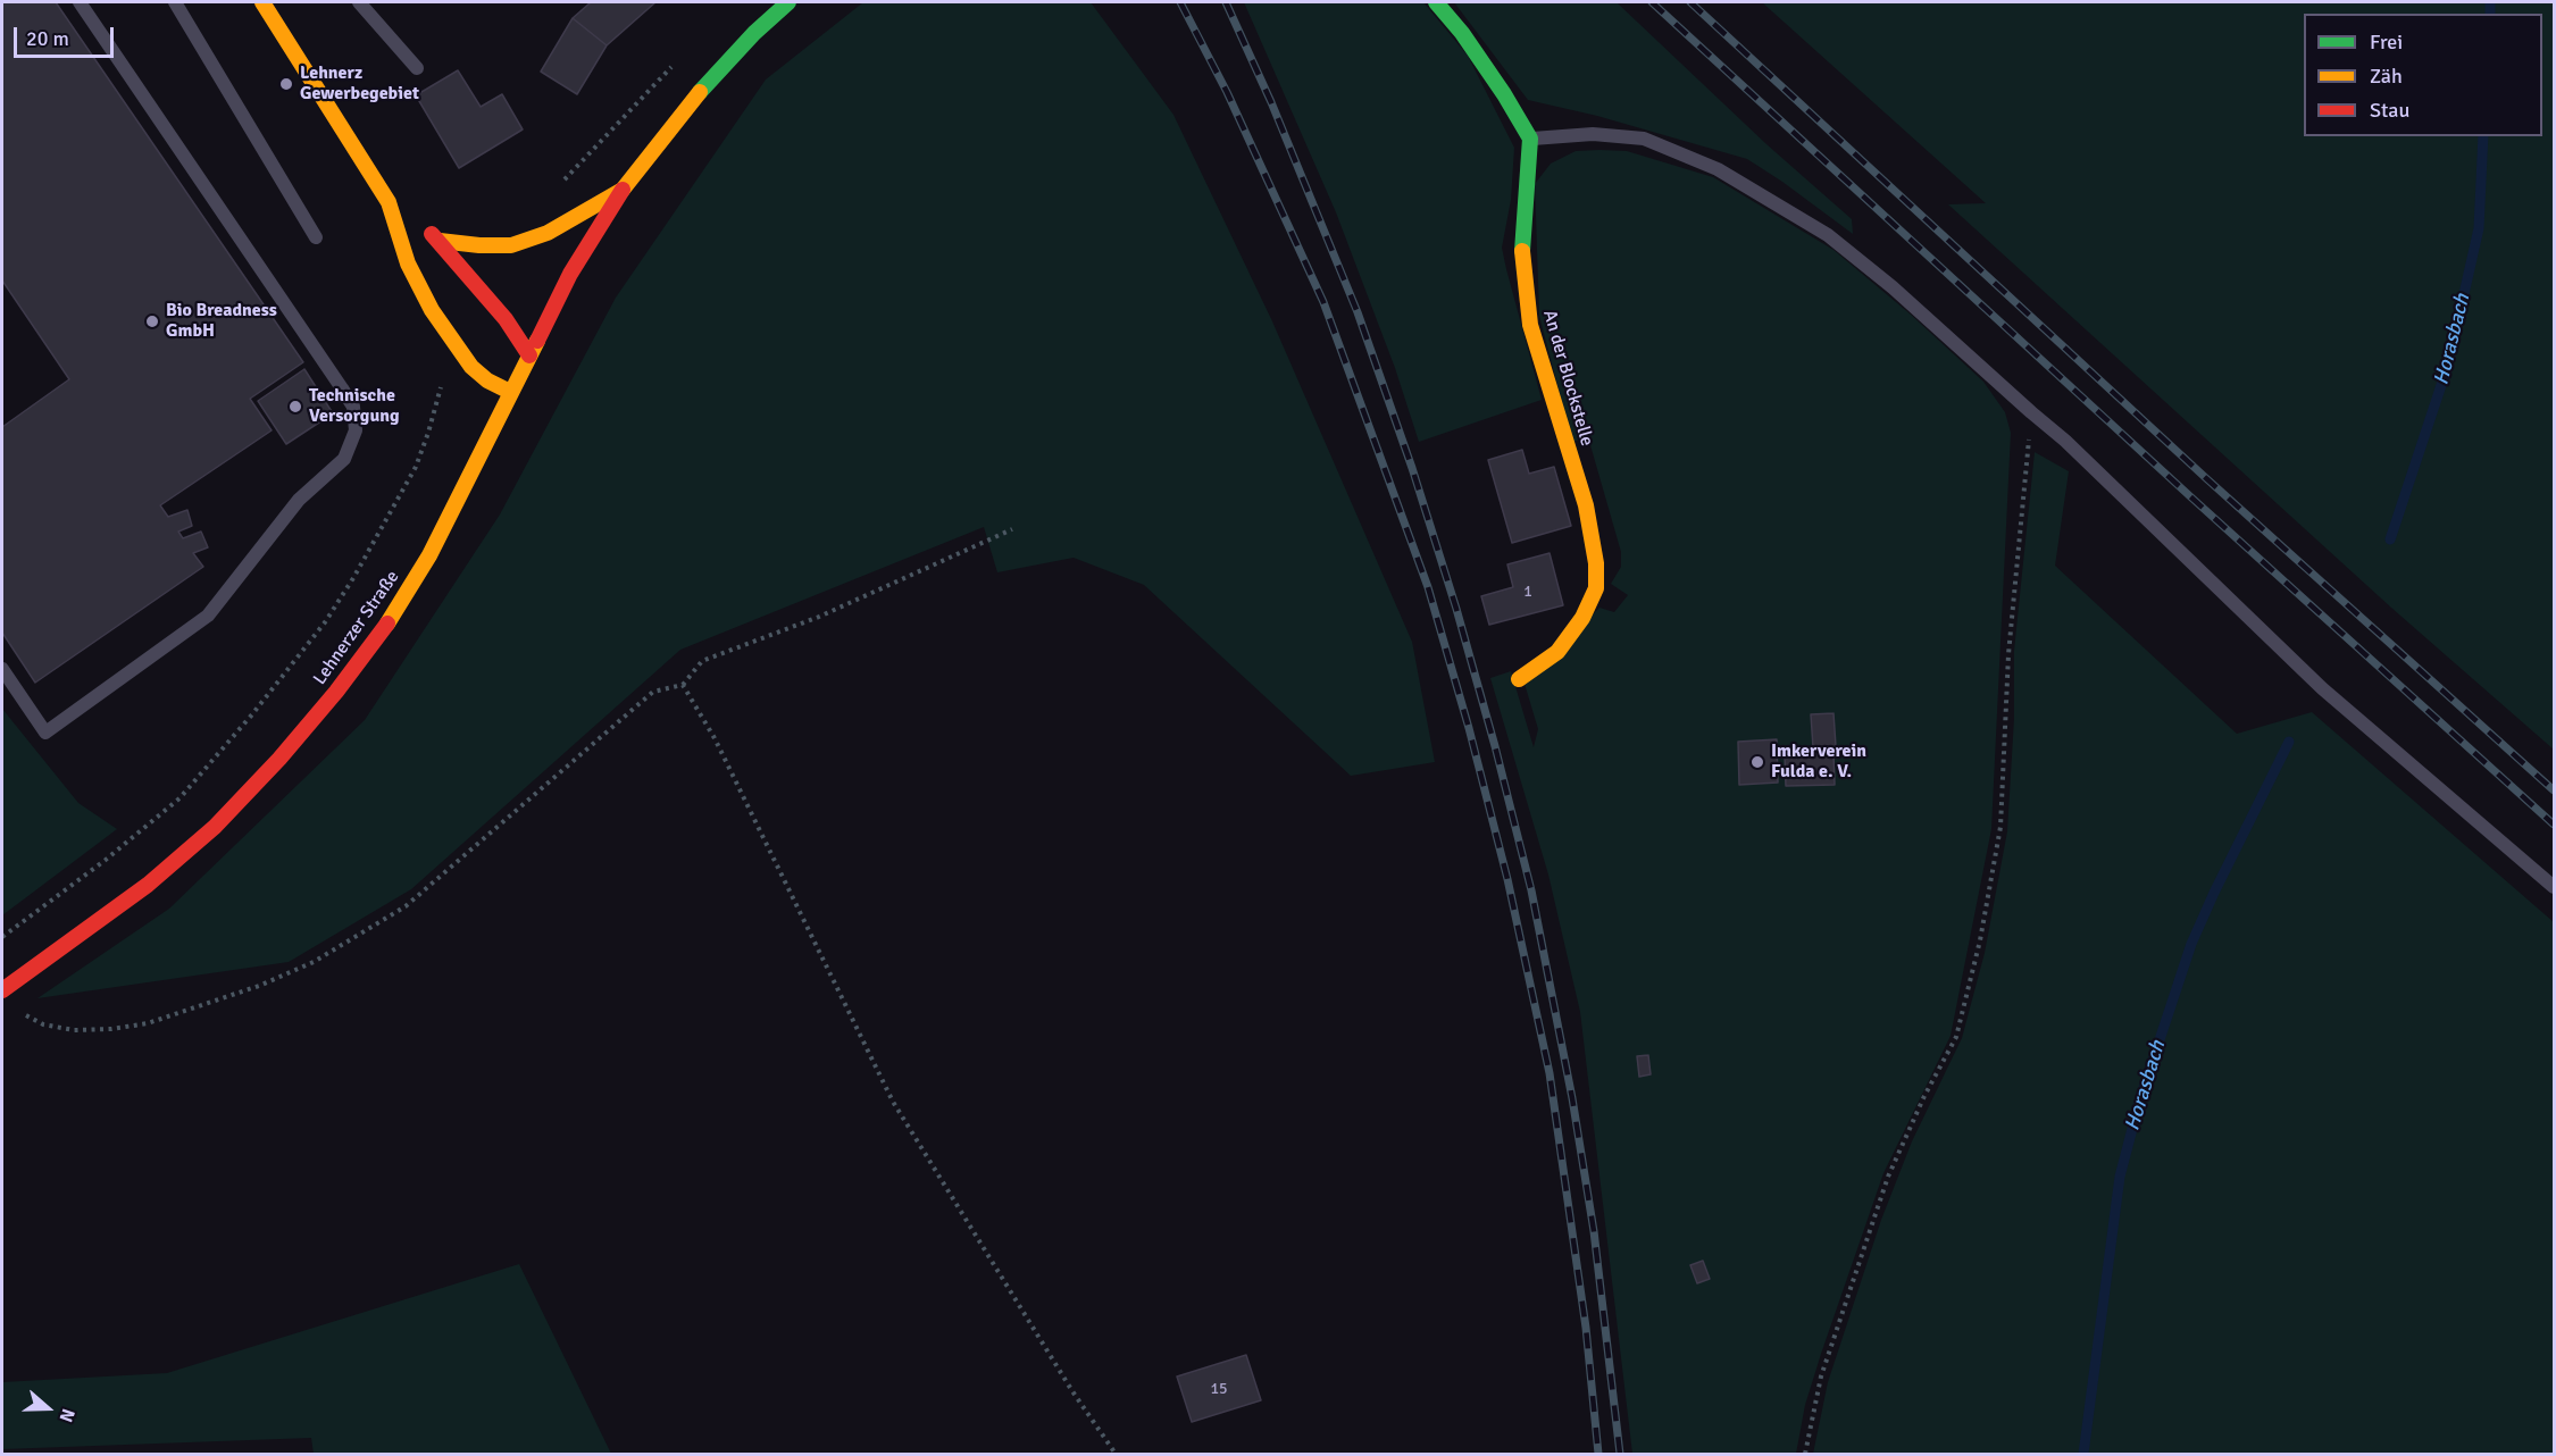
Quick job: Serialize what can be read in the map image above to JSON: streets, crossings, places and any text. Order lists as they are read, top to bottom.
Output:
{
  "streets": {
    "street": ["An der Blockstelle", "Lehnerzer Straße"]
  },
  "water": ["Horasbach"],
  "places": [
    "Lehnerz Gewerbegebiet",
    "Bio Breadness GmbH",
    "Technische Versorgung",
    "Imkerverein Fulda e. V."
  ],
  "house_numbers": ["1", "15"],
  "legend": ["Frei", "Zäh", "Stau"],
  "scale_bar": "20 m",
  "north": "right"
}
